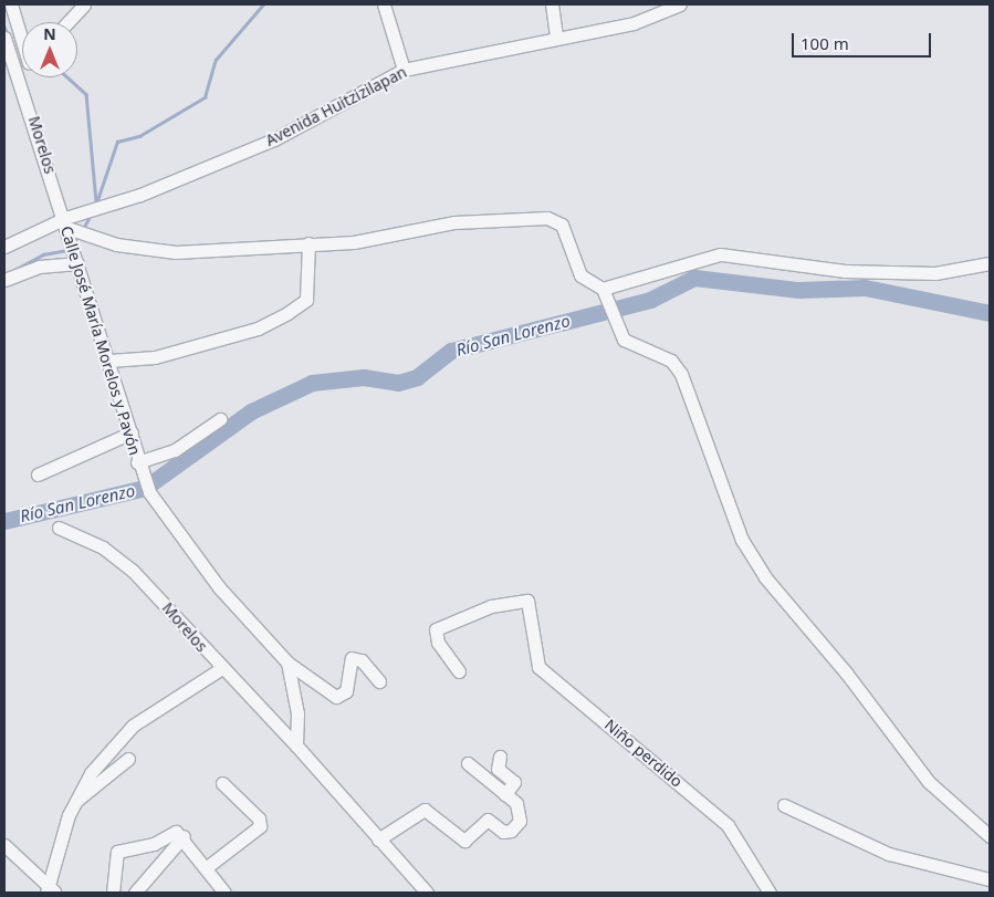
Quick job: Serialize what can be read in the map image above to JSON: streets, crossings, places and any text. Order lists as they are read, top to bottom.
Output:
{
  "streets": {
    "street": [
      "Avenida Huitzizilapan",
      "Morelos",
      "Calle José María Morelos y Pavón",
      "Niño perdido"
    ]
  },
  "crossings": [
    ["Avenida Huitzizilapan", "Morelos"],
    ["Avenida Huitzizilapan", "Calle José María Morelos y Pavón"],
    ["Morelos", "Calle José María Morelos y Pavón"]
  ],
  "water": ["Río San Lorenzo"],
  "scale_bar": "100 m",
  "north": "top"
}
